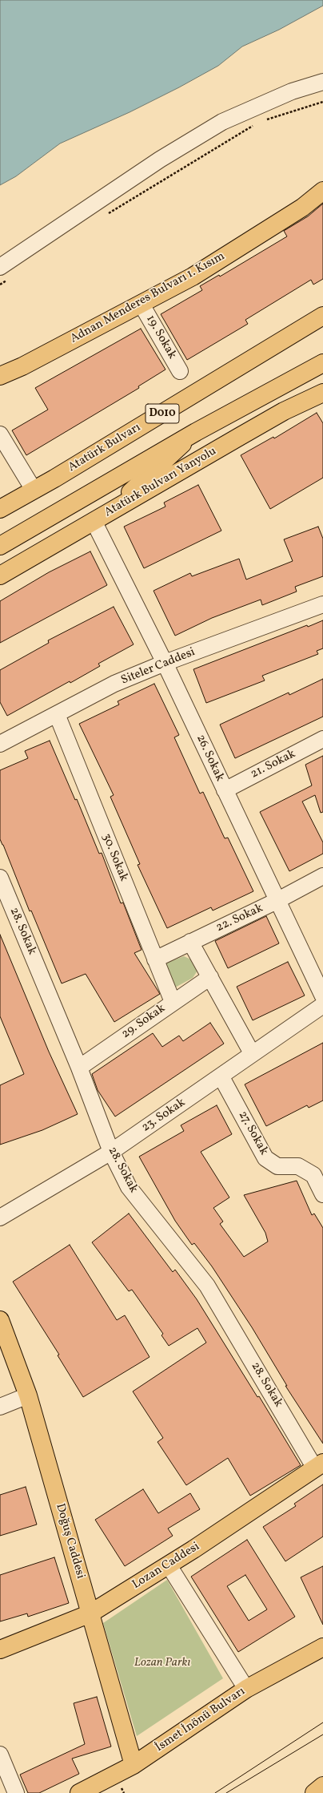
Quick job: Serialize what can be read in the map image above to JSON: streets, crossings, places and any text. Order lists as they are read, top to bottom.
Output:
{
  "streets": {
    "main road": [
      "Adnan Menderes Bulvarı 1. Kısım",
      "D010",
      "Atatürk Bulvarı",
      "Atatürk Bulvarı Yanyolu",
      "Doğuş Caddesi",
      "Lozan Caddesi",
      "İsmet İnönü Bulvarı"
    ],
    "street": [
      "19. Sokak",
      "Siteler Caddesi",
      "26. Sokak",
      "21. Sokak",
      "30. Sokak",
      "22. Sokak",
      "28. Sokak",
      "29. Sokak",
      "23. Sokak",
      "27. Sokak"
    ]
  },
  "crossings": [
    ["Adnan Menderes Bulvarı 1. Kısım", "19. Sokak"],
    ["Atatürk Bulvarı Yanyolu", "26. Sokak"],
    ["Siteler Caddesi", "26. Sokak"],
    ["Siteler Caddesi", "30. Sokak"],
    ["26. Sokak", "21. Sokak"],
    ["26. Sokak", "22. Sokak"],
    ["30. Sokak", "22. Sokak"],
    ["30. Sokak", "29. Sokak"],
    ["28. Sokak", "29. Sokak"],
    ["28. Sokak", "23. Sokak"],
    ["28. Sokak", "Lozan Caddesi"],
    ["23. Sokak", "27. Sokak"],
    ["Doğuş Caddesi", "Lozan Caddesi"],
    ["Doğuş Caddesi", "İsmet İnönü Bulvarı"]
  ],
  "parks": ["Lozan Parkı"]
}
